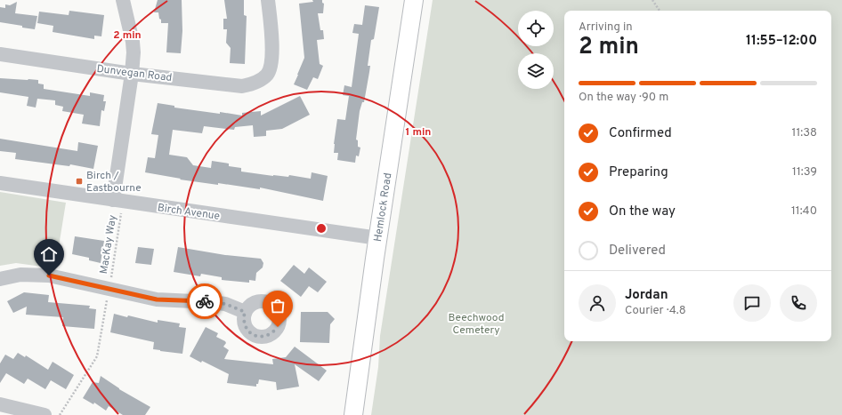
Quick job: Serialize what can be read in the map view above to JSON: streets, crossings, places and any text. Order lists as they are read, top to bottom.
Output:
{
  "streets": {
    "main road": ["Hemlock Road"],
    "street": ["Dunvegan Road", "Birch Avenue"],
    "path": ["MacKay Way"]
  },
  "crossings": [
    ["Hemlock Road", "Birch Avenue"],
    ["Birch Avenue", "MacKay Way"]
  ],
  "parks": ["Beechwood Cemetery"],
  "places": {
    "transit": ["Birch / Eastbourne"]
  },
  "page": {
    "heading": ["2 min", "Arriving in", "11:55–12:00"],
    "panel": ["Jordan", "Courier · 4.8"],
    "bar": "On the way · 90 m",
    "list": [
      ["Confirmed", "11:38"],
      ["Preparing", "11:39"],
      ["On the way", "11:40"],
      "Delivered"
    ]
  },
  "rings": ["2 min", "1 min"]
}
